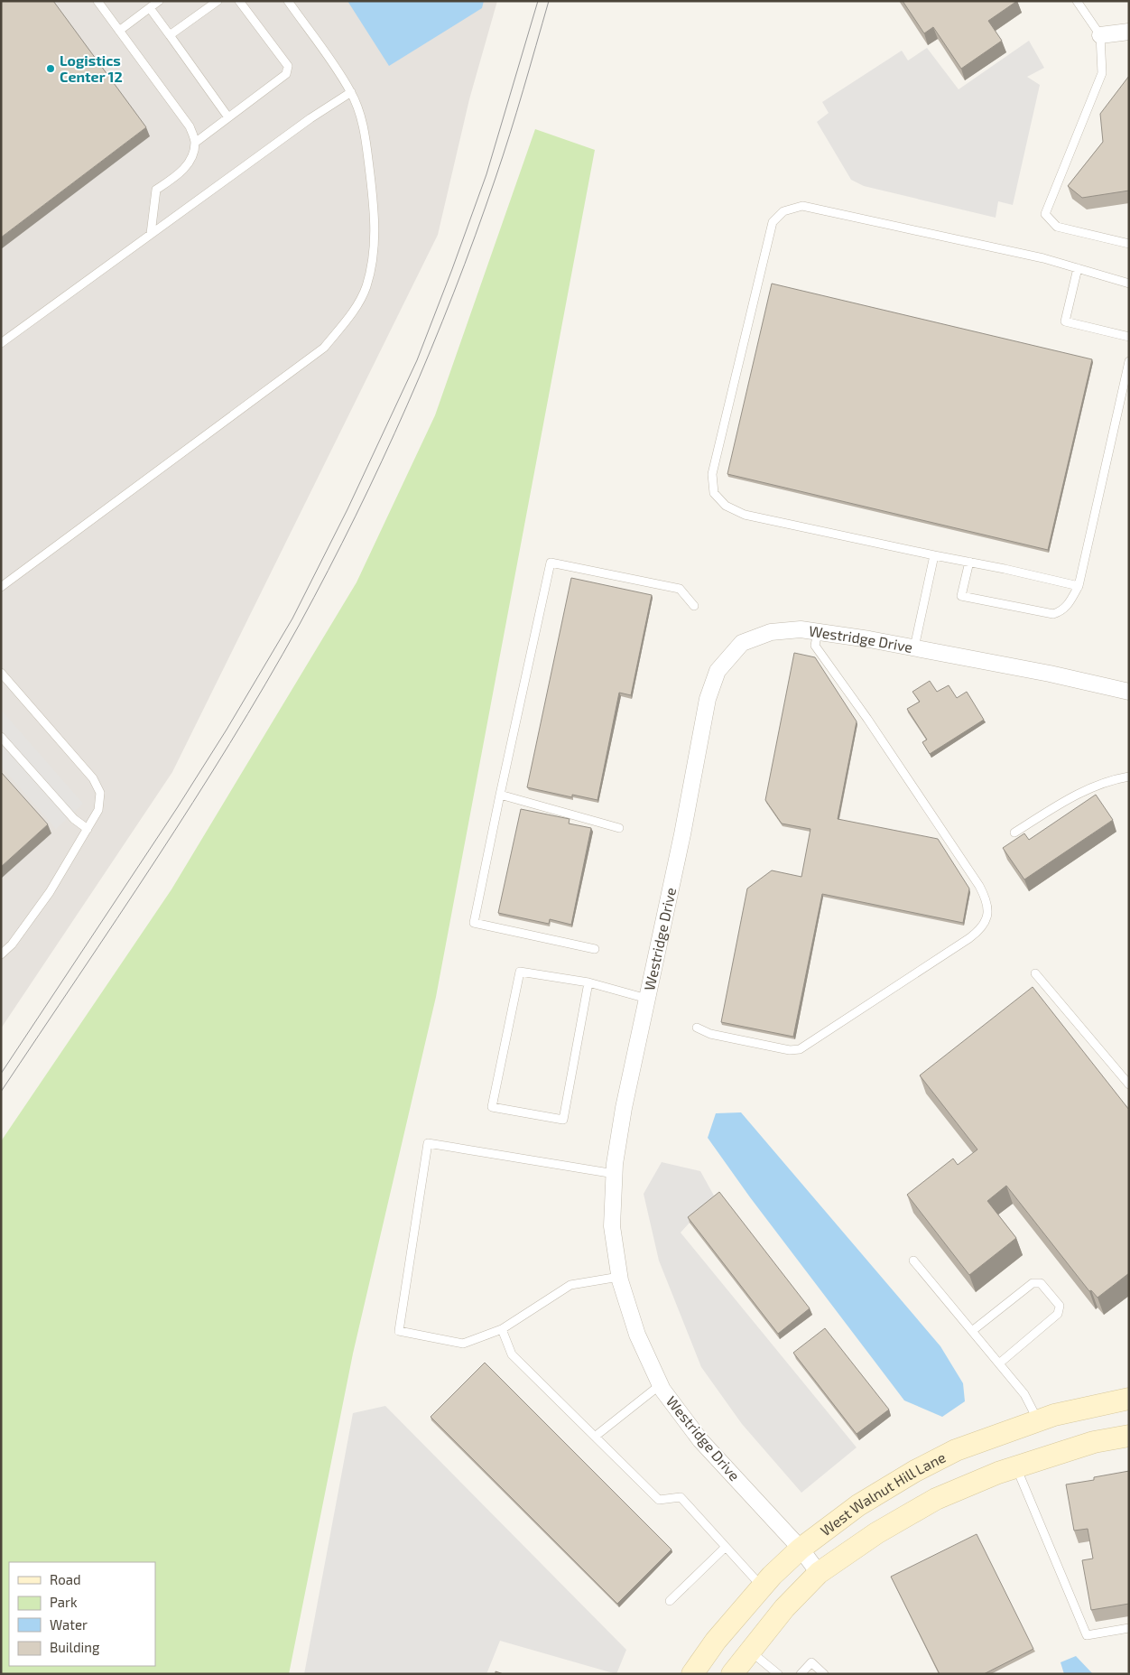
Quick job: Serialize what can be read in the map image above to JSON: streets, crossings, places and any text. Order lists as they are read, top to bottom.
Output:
{
  "streets": {
    "main road": ["West Walnut Hill Lane"],
    "street": ["Westridge Drive"]
  },
  "crossings": [
    ["Westridge Drive", "West Walnut Hill Lane"]
  ],
  "places": ["Logistics Center 12"],
  "legend": [
    "Road",
    "Park",
    "Water",
    "Building"
  ]
}
